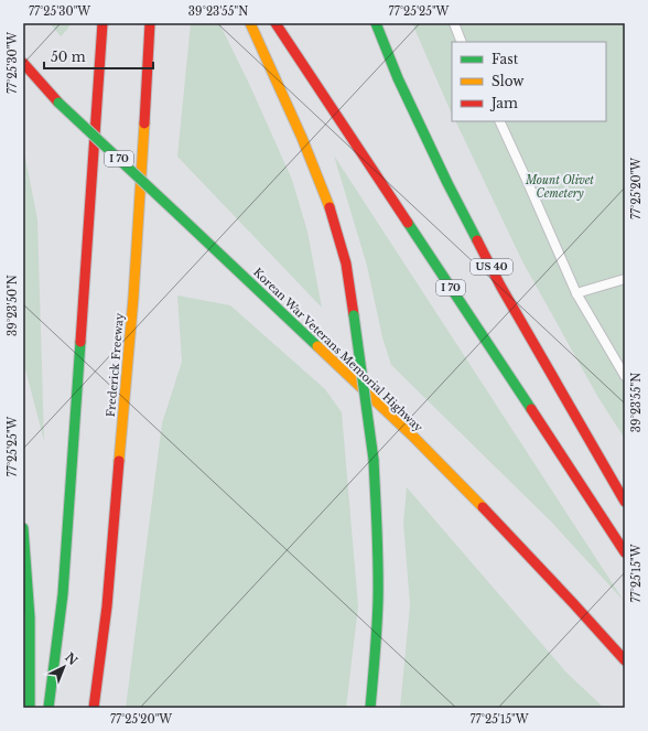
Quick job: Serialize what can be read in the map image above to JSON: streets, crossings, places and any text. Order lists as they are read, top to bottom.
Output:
{
  "streets": {
    "highway": [
      "I 70",
      "US 40",
      "Korean War Veterans Memorial Highway",
      "Frederick Freeway"
    ]
  },
  "parks": ["Mount Olivet Cemetery"],
  "legend": ["Fast", "Slow", "Jam"],
  "scale_bar": "50 m",
  "north": "top right",
  "coordinates": [
    "77°25'30\"W",
    "39°23'55\"N",
    "77°25'25\"W",
    "77°25'20\"W",
    "39°23'50\"N",
    "77°25'15\"W"
  ]
}
